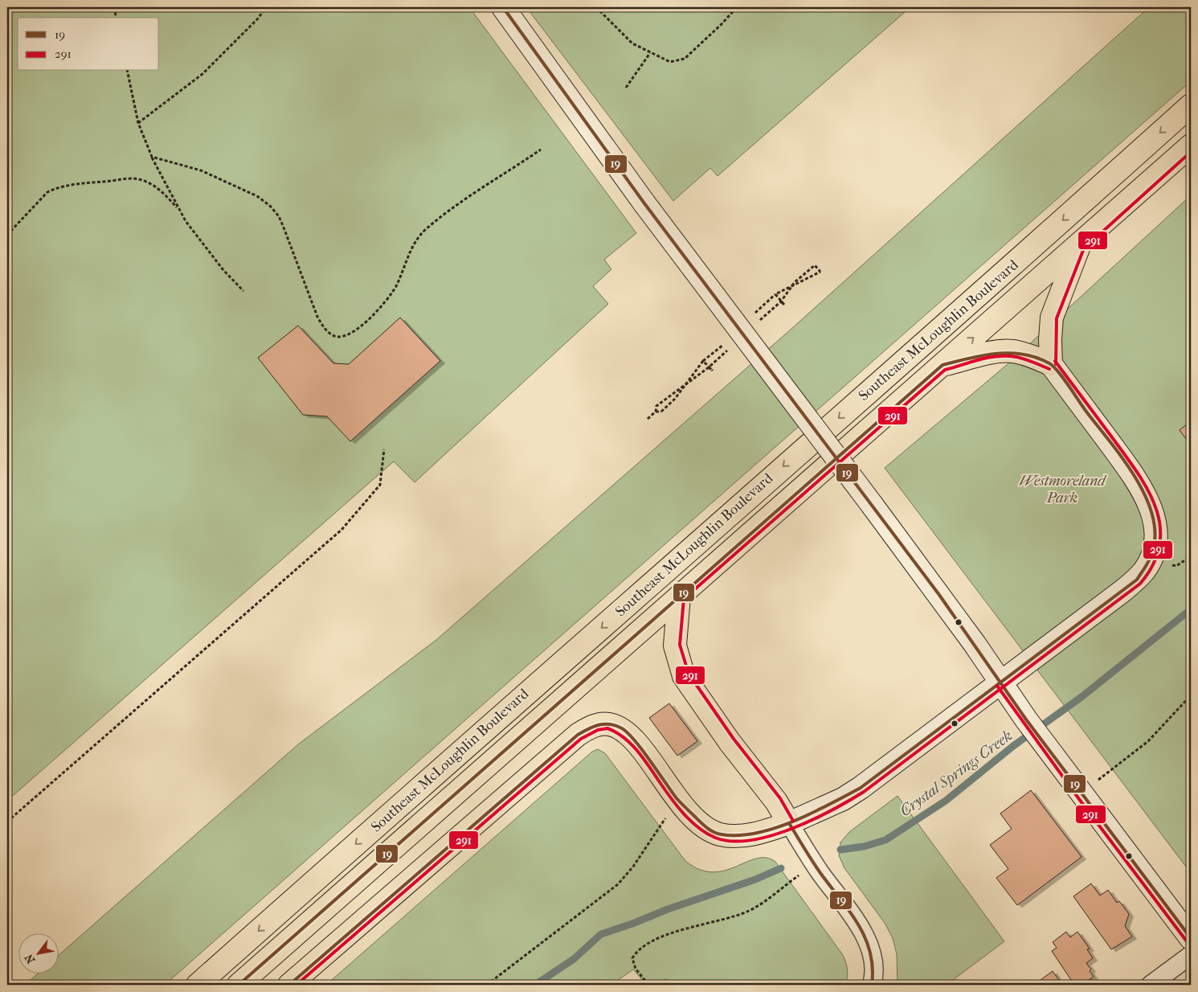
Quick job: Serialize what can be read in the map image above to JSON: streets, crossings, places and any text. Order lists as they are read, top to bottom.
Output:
{
  "streets": {
    "highway": ["Southeast McLoughlin Boulevard"]
  },
  "water": ["Crystal Springs Creek"],
  "parks": ["Westmoreland Park"],
  "lines": ["transit line 19", "transit line 291"],
  "legend": ["19", "291"],
  "north": "bottom left"
}
